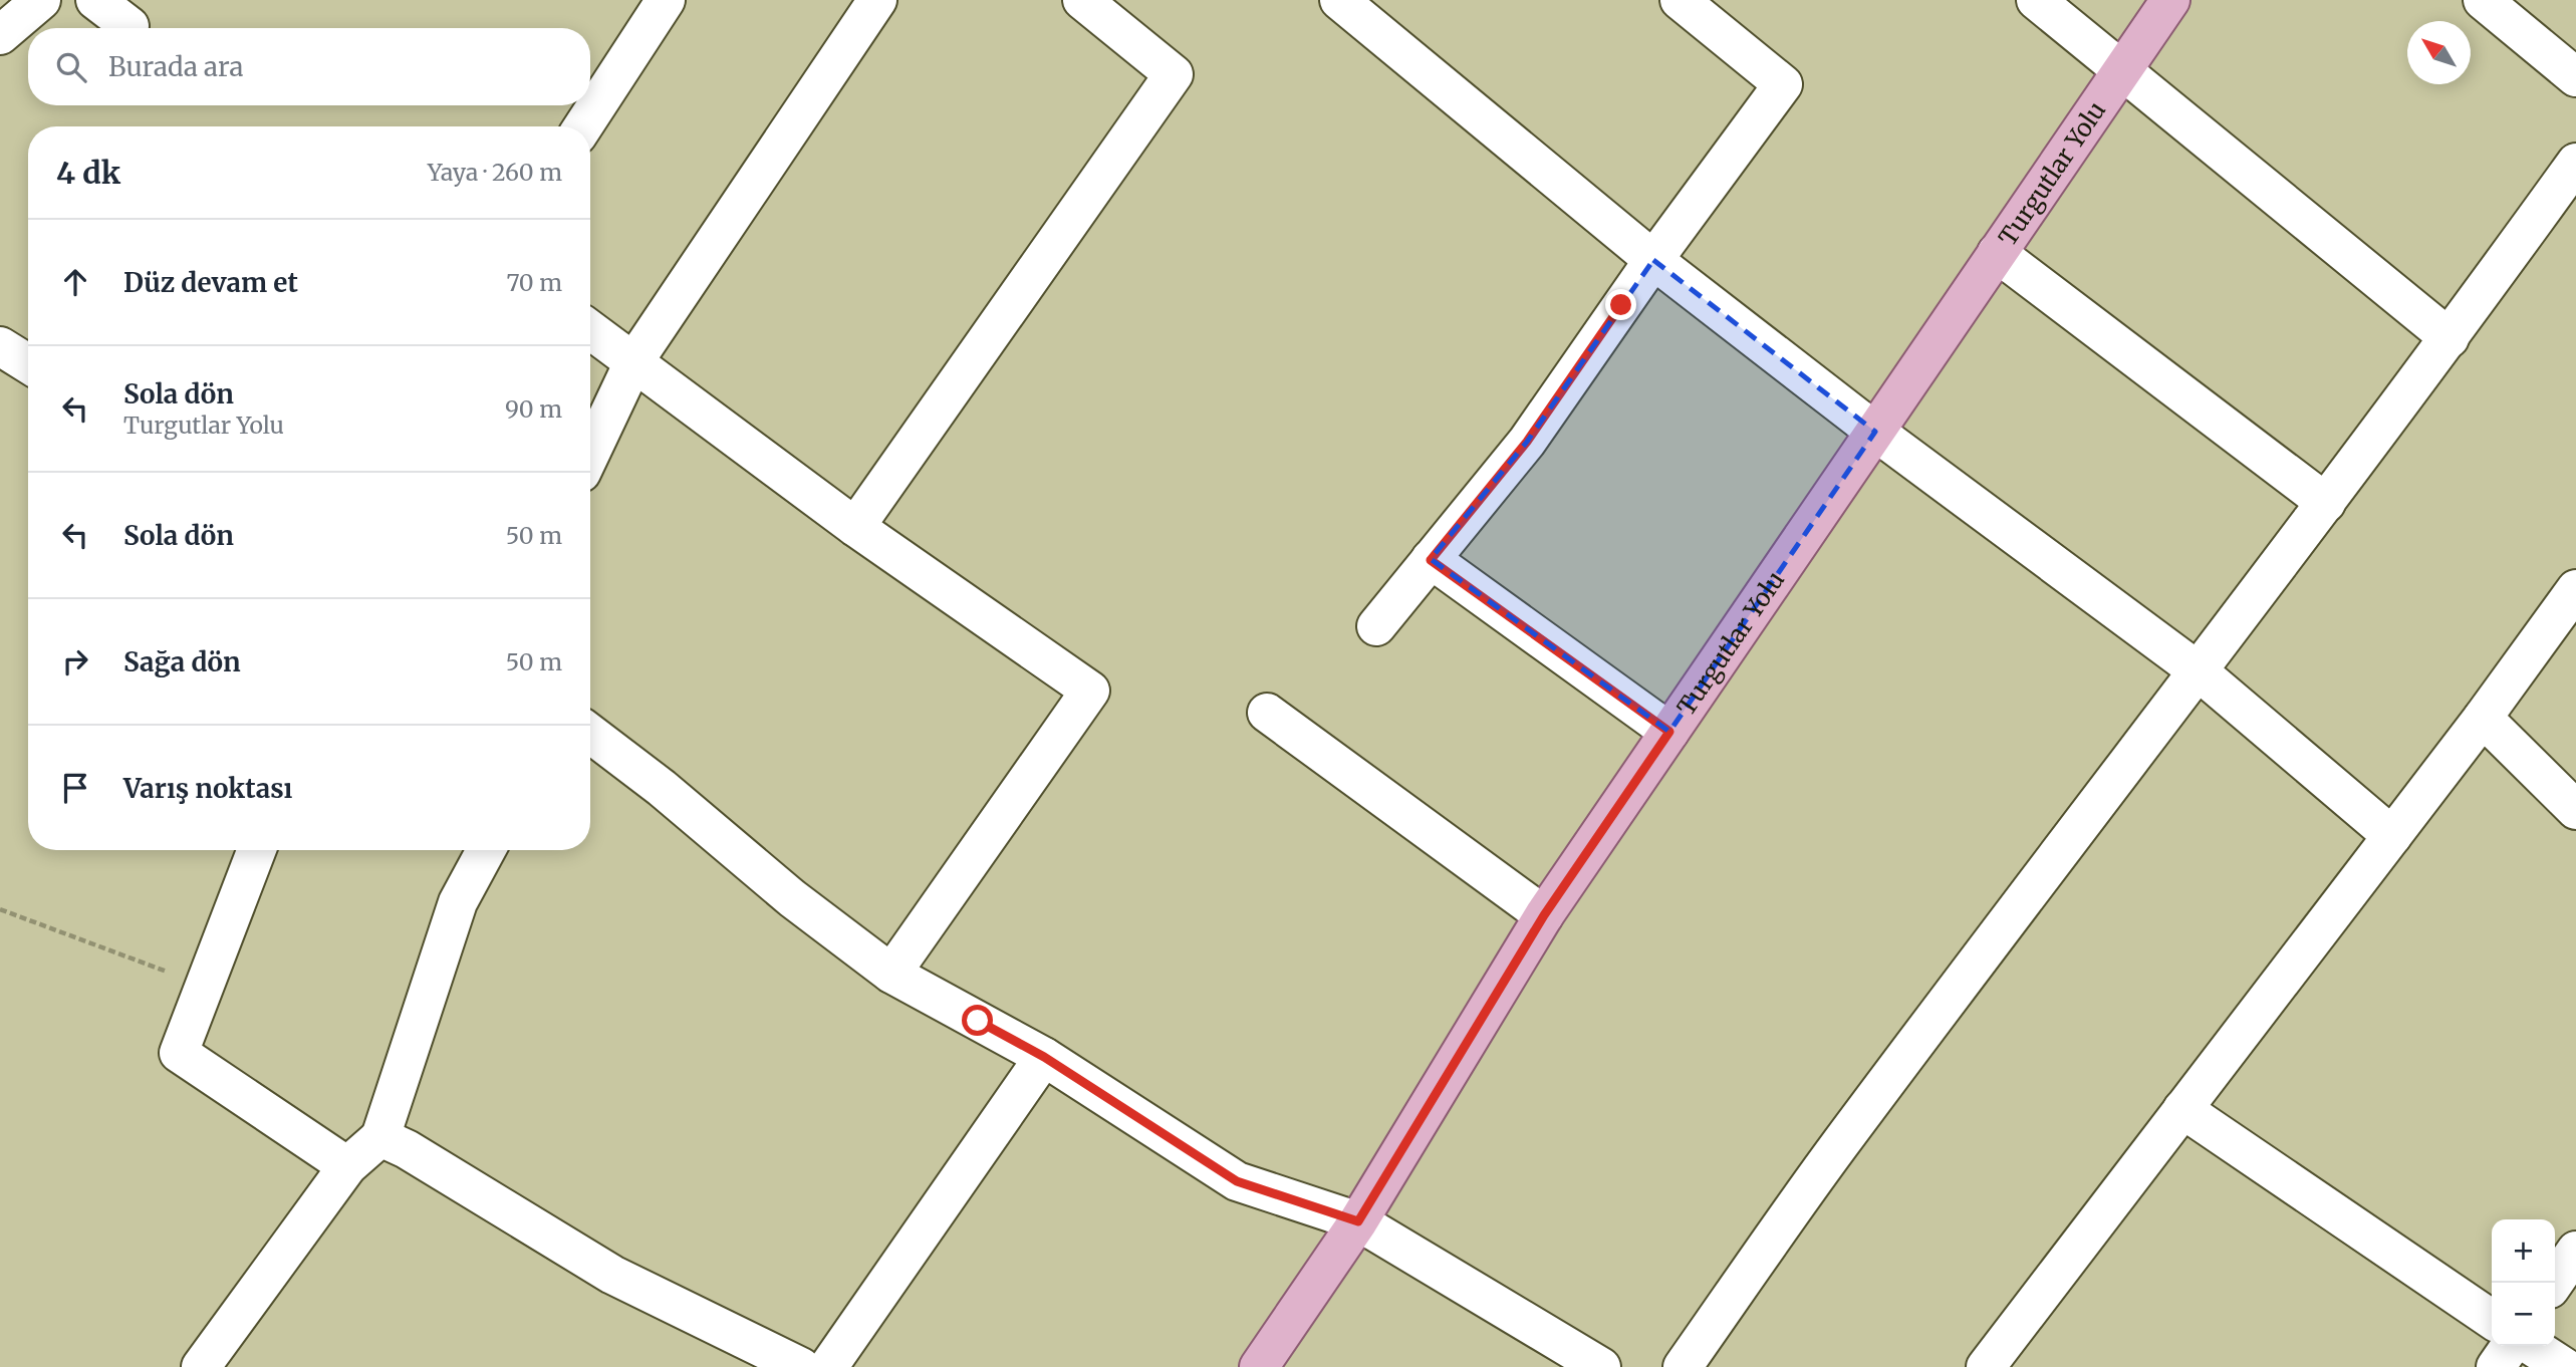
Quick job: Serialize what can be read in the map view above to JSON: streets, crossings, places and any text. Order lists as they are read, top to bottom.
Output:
{
  "streets": {
    "main road": ["Turgutlar Yolu"]
  },
  "north": "top left",
  "page": {
    "search": "Burada ara",
    "heading": ["4 dk", "Yaya · 260 m"],
    "list": [
      ["Düz devam et", "70 m"],
      ["Sola dön", "Turgutlar Yolu", "90 m"],
      ["Sola dön", "50 m"],
      ["Sağa dön", "50 m"],
      "Varış noktası"
    ],
    "map_buttons": ["+", "−"]
  }
}
